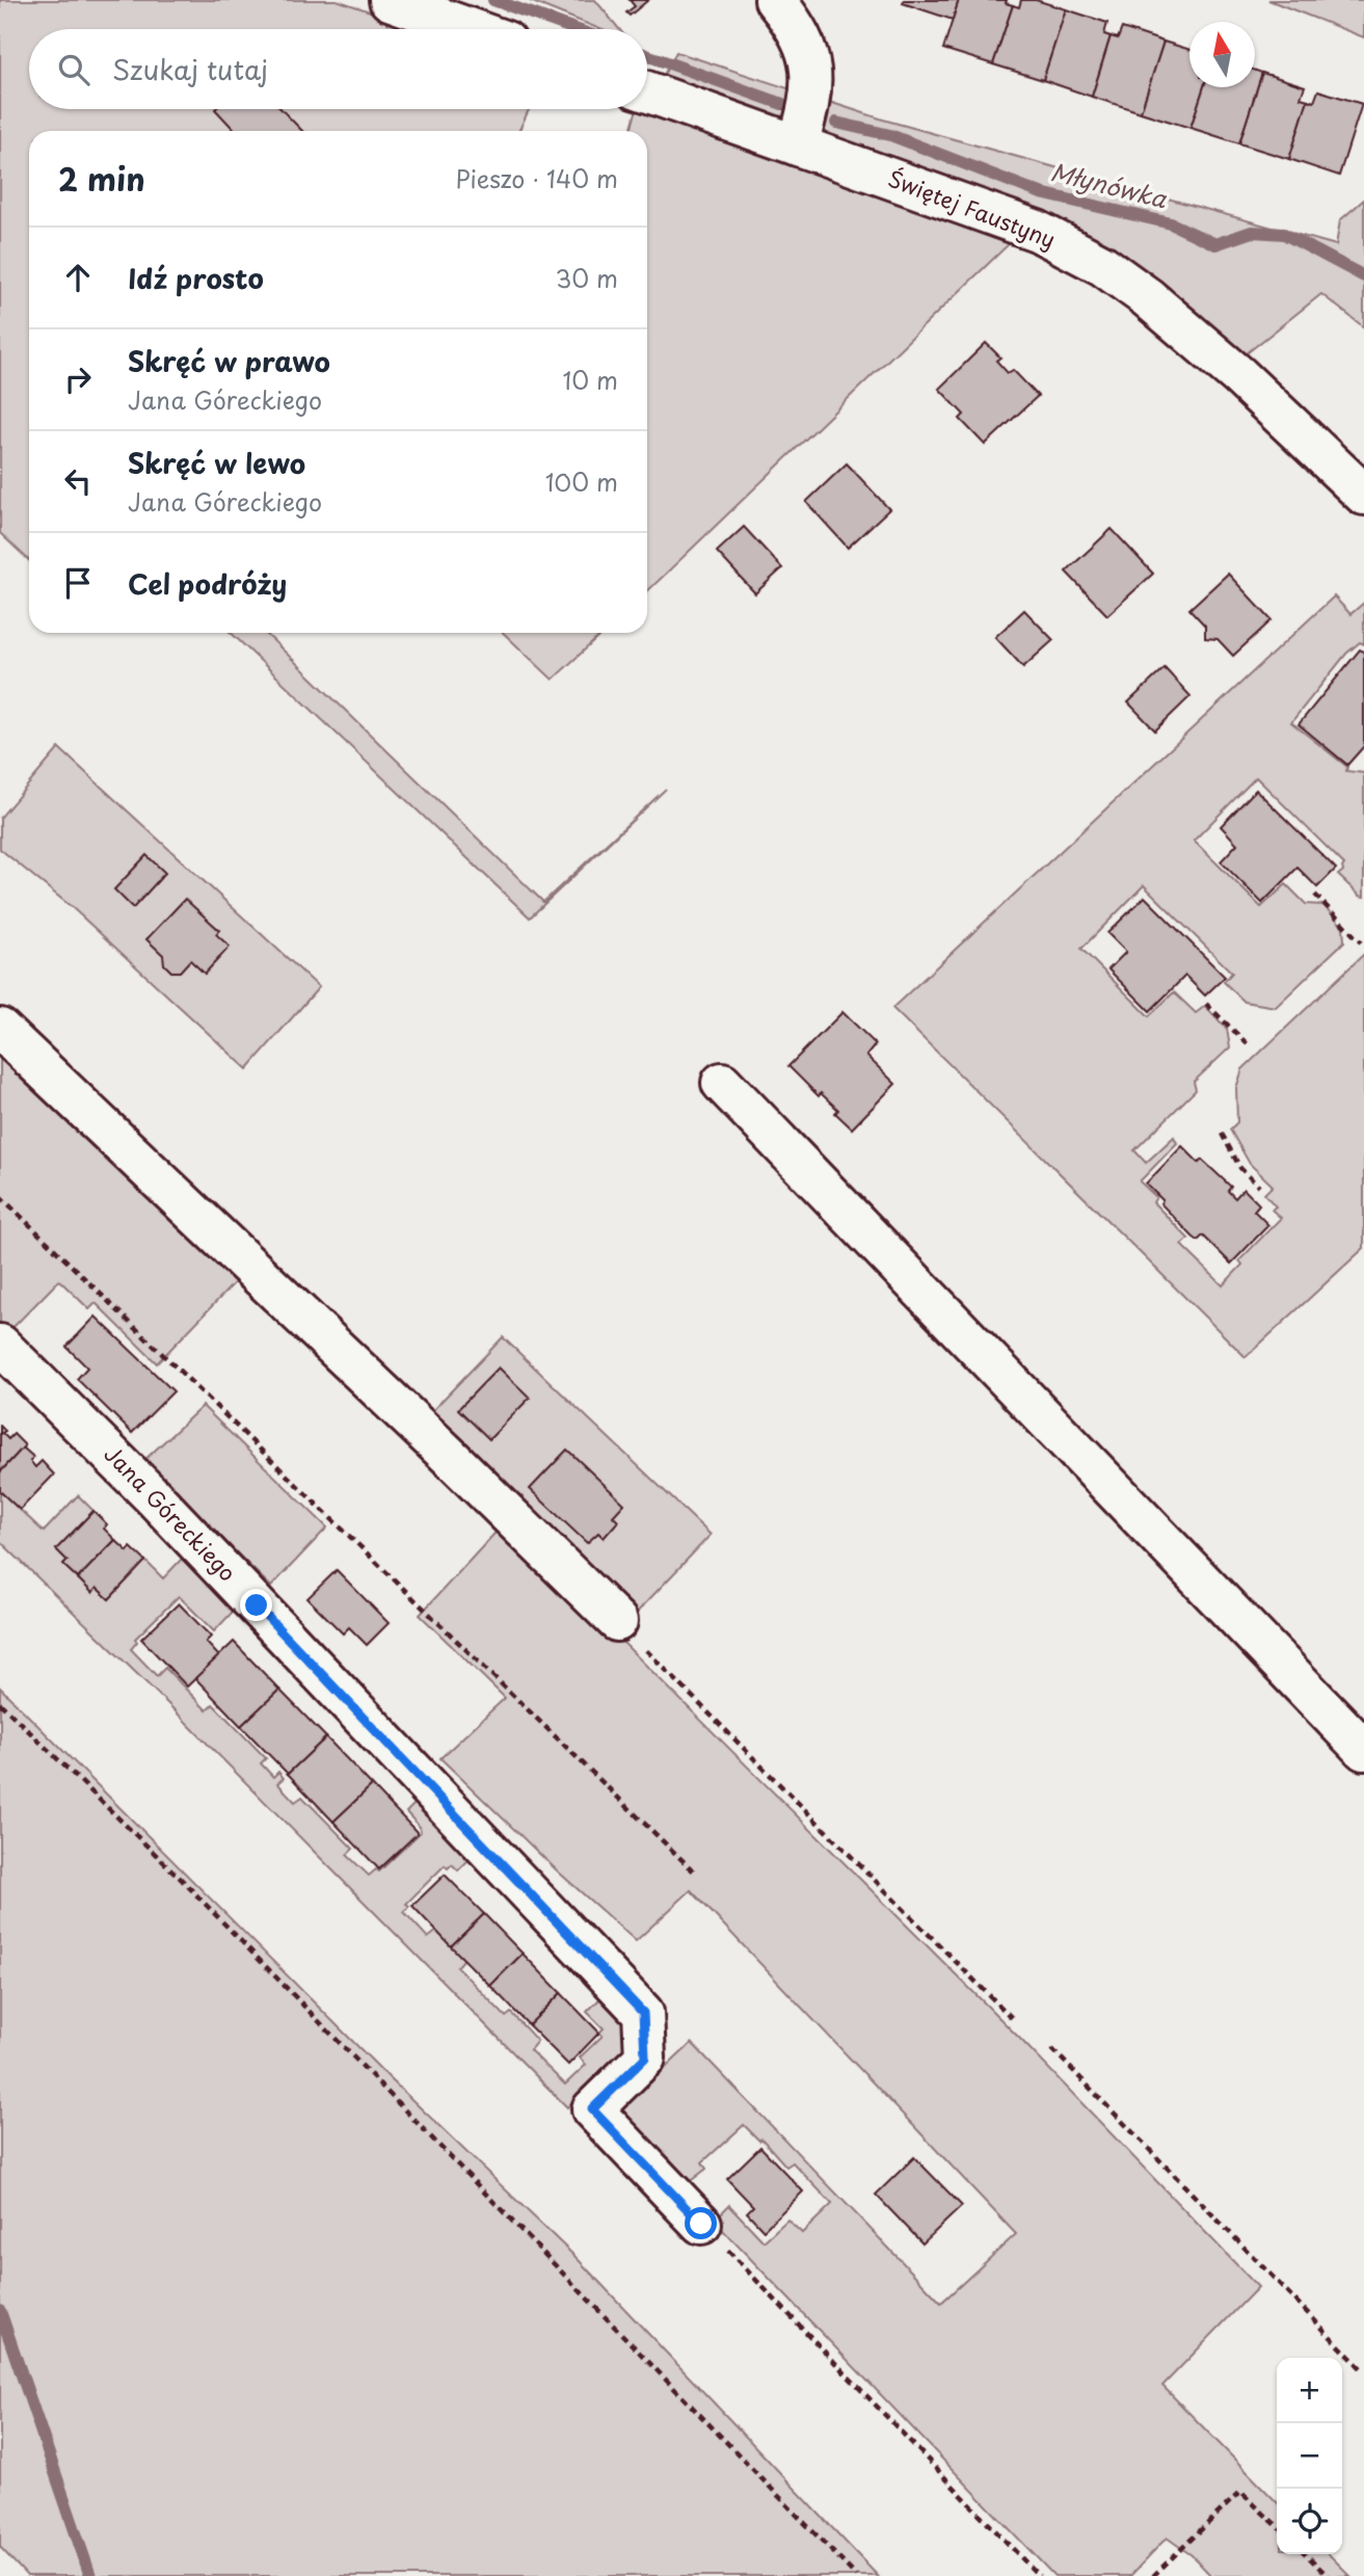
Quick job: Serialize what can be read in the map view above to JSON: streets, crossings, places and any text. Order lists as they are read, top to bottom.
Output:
{
  "streets": {
    "street": ["Świętej Faustyny", "Jana Góreckiego"]
  },
  "water": ["Młynówka"],
  "north": "top",
  "page": {
    "search": "Szukaj tutaj",
    "heading": ["2 min", "Pieszo · 140 m"],
    "list": [
      ["Idź prosto", "30 m"],
      ["Skręć w prawo", "Jana Góreckiego", "10 m"],
      ["Skręć w lewo", "Jana Góreckiego", "100 m"],
      "Cel podróży"
    ],
    "map_buttons": ["+", "−"]
  }
}
